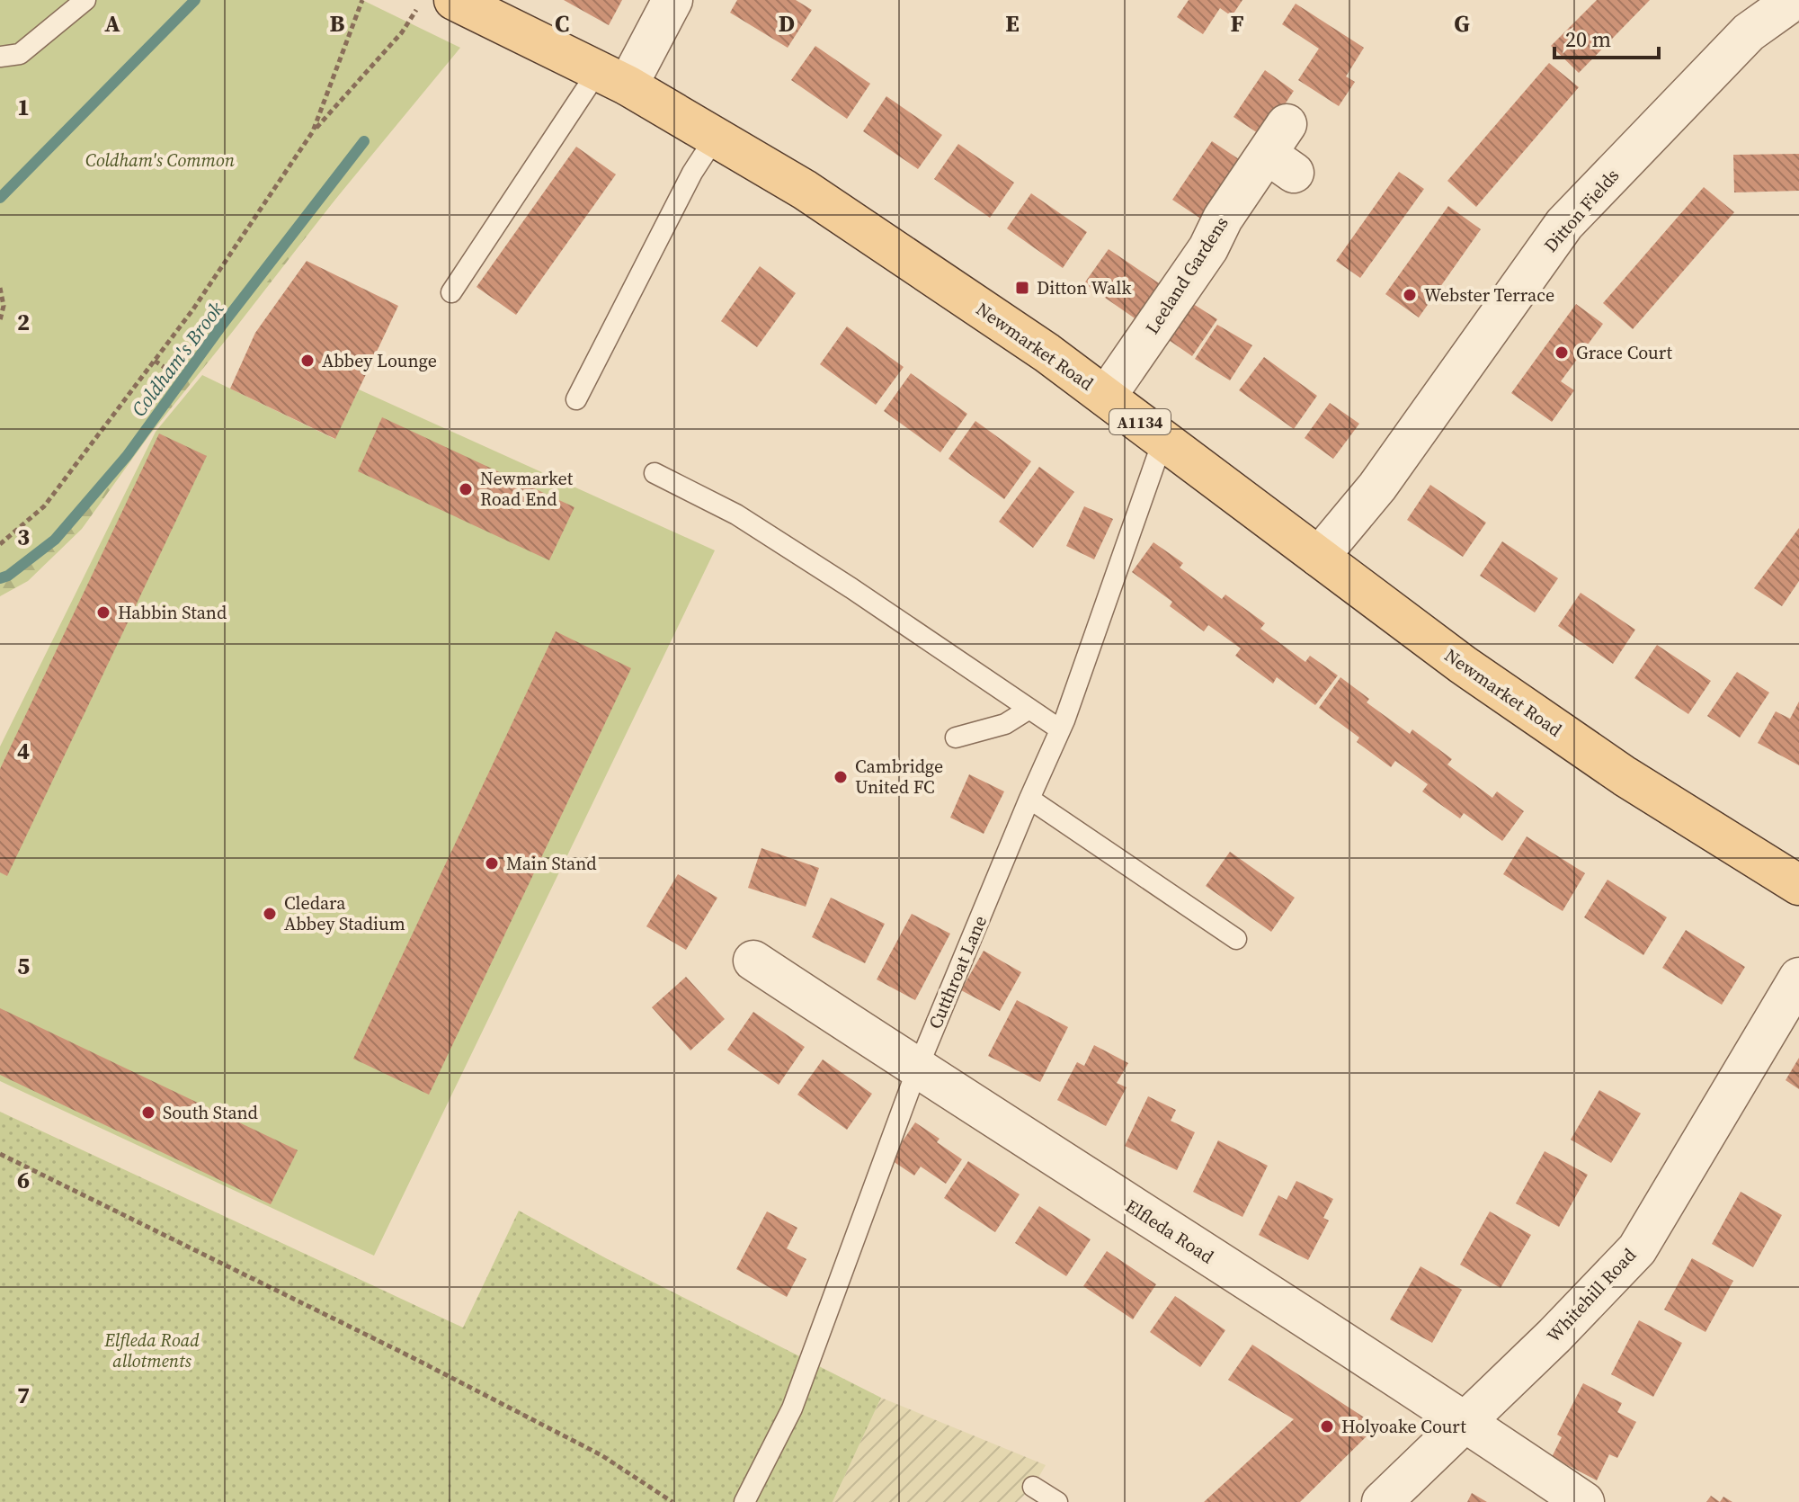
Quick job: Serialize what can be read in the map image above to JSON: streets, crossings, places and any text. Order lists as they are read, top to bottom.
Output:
{
  "streets": {
    "main road": ["Newmarket Road", "A1134"],
    "street": [
      "Ditton Fields",
      "Leeland Gardens",
      "Elfleda Road",
      "Whitehill Road"
    ],
    "lane": ["Cutthroat Lane"]
  },
  "crossings": [
    ["Ditton Fields", "Newmarket Road"],
    ["Leeland Gardens", "Newmarket Road"],
    ["Newmarket Road", "Cutthroat Lane"],
    ["Cutthroat Lane", "Elfleda Road"],
    ["Elfleda Road", "Whitehill Road"]
  ],
  "water": ["Coldham's Brook"],
  "parks": ["Coldham's Common", "Elfleda Road allotments"],
  "places": {
    "transit": ["Ditton Walk"],
    "other": [
      "Webster Terrace",
      "Grace Court",
      "Abbey Lounge",
      "Newmarket Road End",
      "Habbin Stand",
      "Cambridge United FC",
      "Main Stand",
      "Cledara Abbey Stadium",
      "South Stand",
      "Holyoake Court"
    ]
  },
  "scale_bar": "20 m",
  "grid": {
    "columns": [
      "A",
      "B",
      "C",
      "D",
      "E",
      "F",
      "G"
    ],
    "rows": [
      "1",
      "2",
      "3",
      "4",
      "5",
      "6",
      "7"
    ]
  }
}
